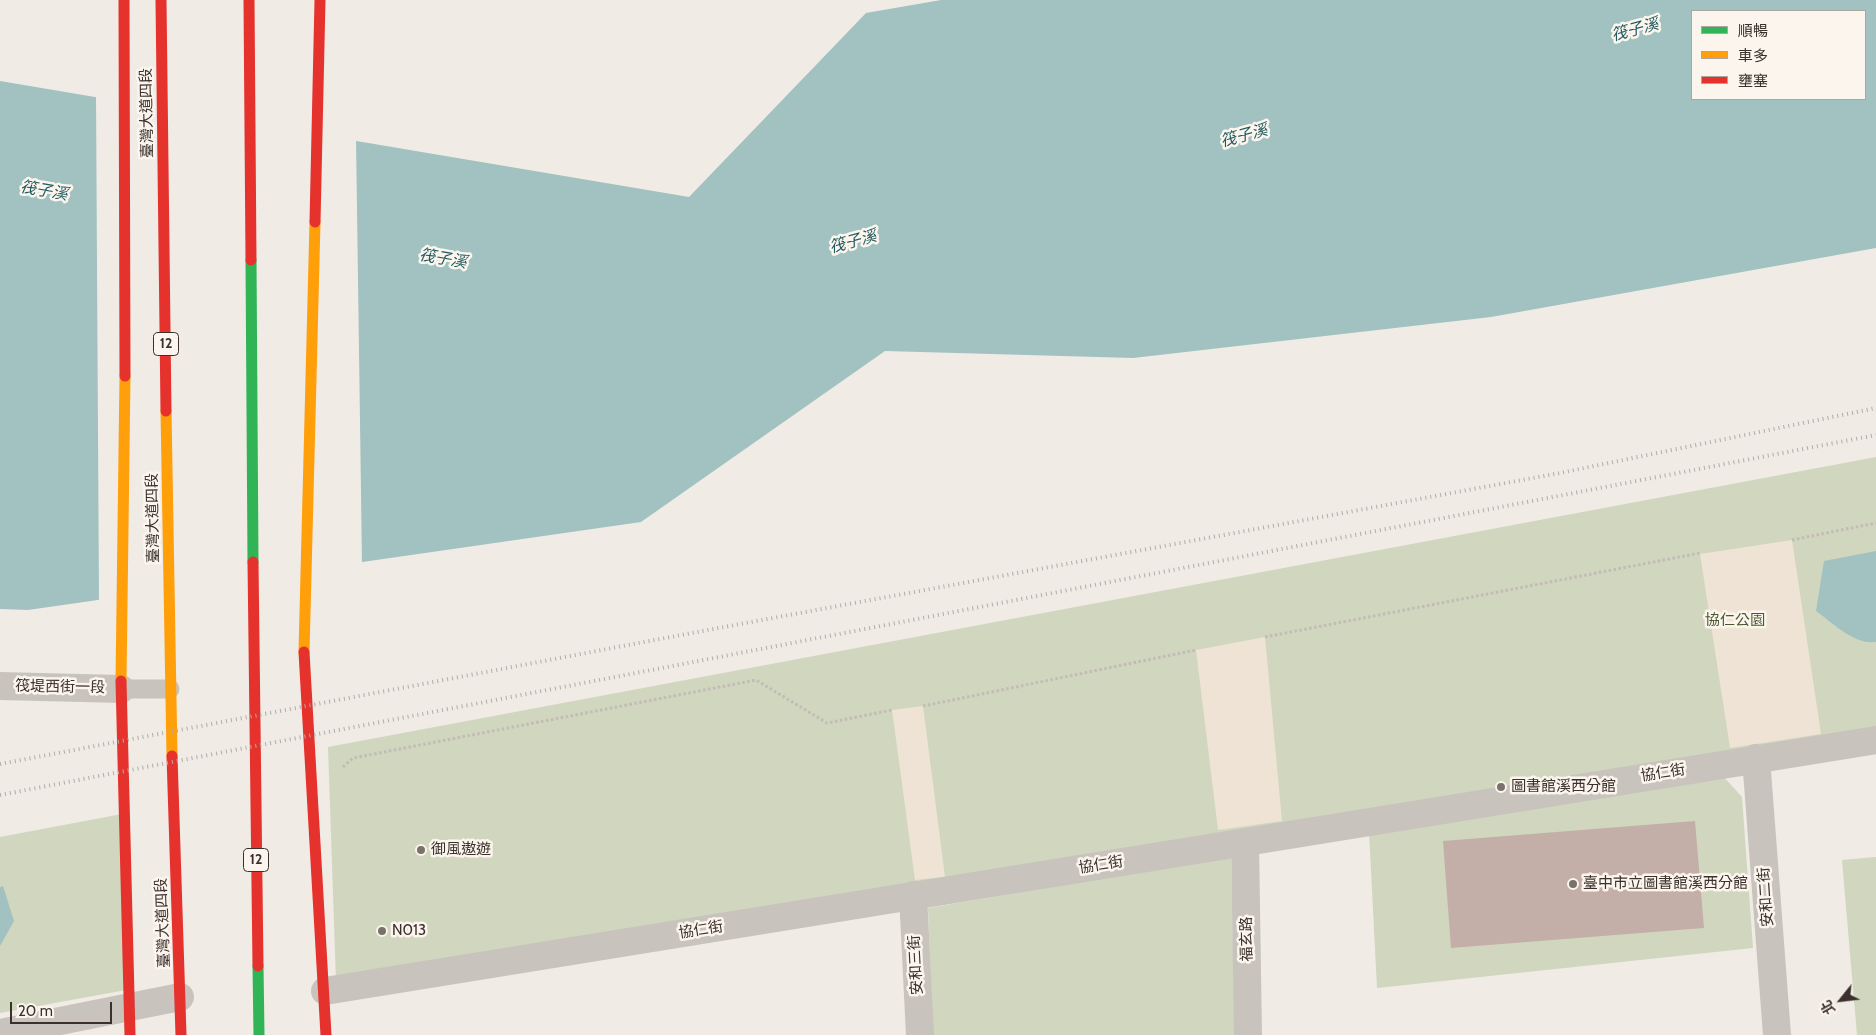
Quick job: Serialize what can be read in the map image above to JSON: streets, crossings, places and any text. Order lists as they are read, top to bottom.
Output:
{
  "streets": {
    "street": [
      "臺灣大道四段",
      "12",
      "筏堤西街一段",
      "協仁街",
      "安和二街",
      "福玄路",
      "安和三街"
    ]
  },
  "crossings": [
    ["臺灣大道四段", "筏堤西街一段"],
    ["協仁街", "安和二街"],
    ["協仁街", "福玄路"],
    ["協仁街", "安和三街"]
  ],
  "water": ["筏子溪"],
  "parks": ["協仁公園"],
  "places": [
    "圖書館溪西分館",
    "御風遨遊",
    "臺中市立圖書館溪西分館",
    "N013"
  ],
  "legend": ["順暢", "車多", "壅塞"],
  "scale_bar": "20 m",
  "north": "bottom left"
}
